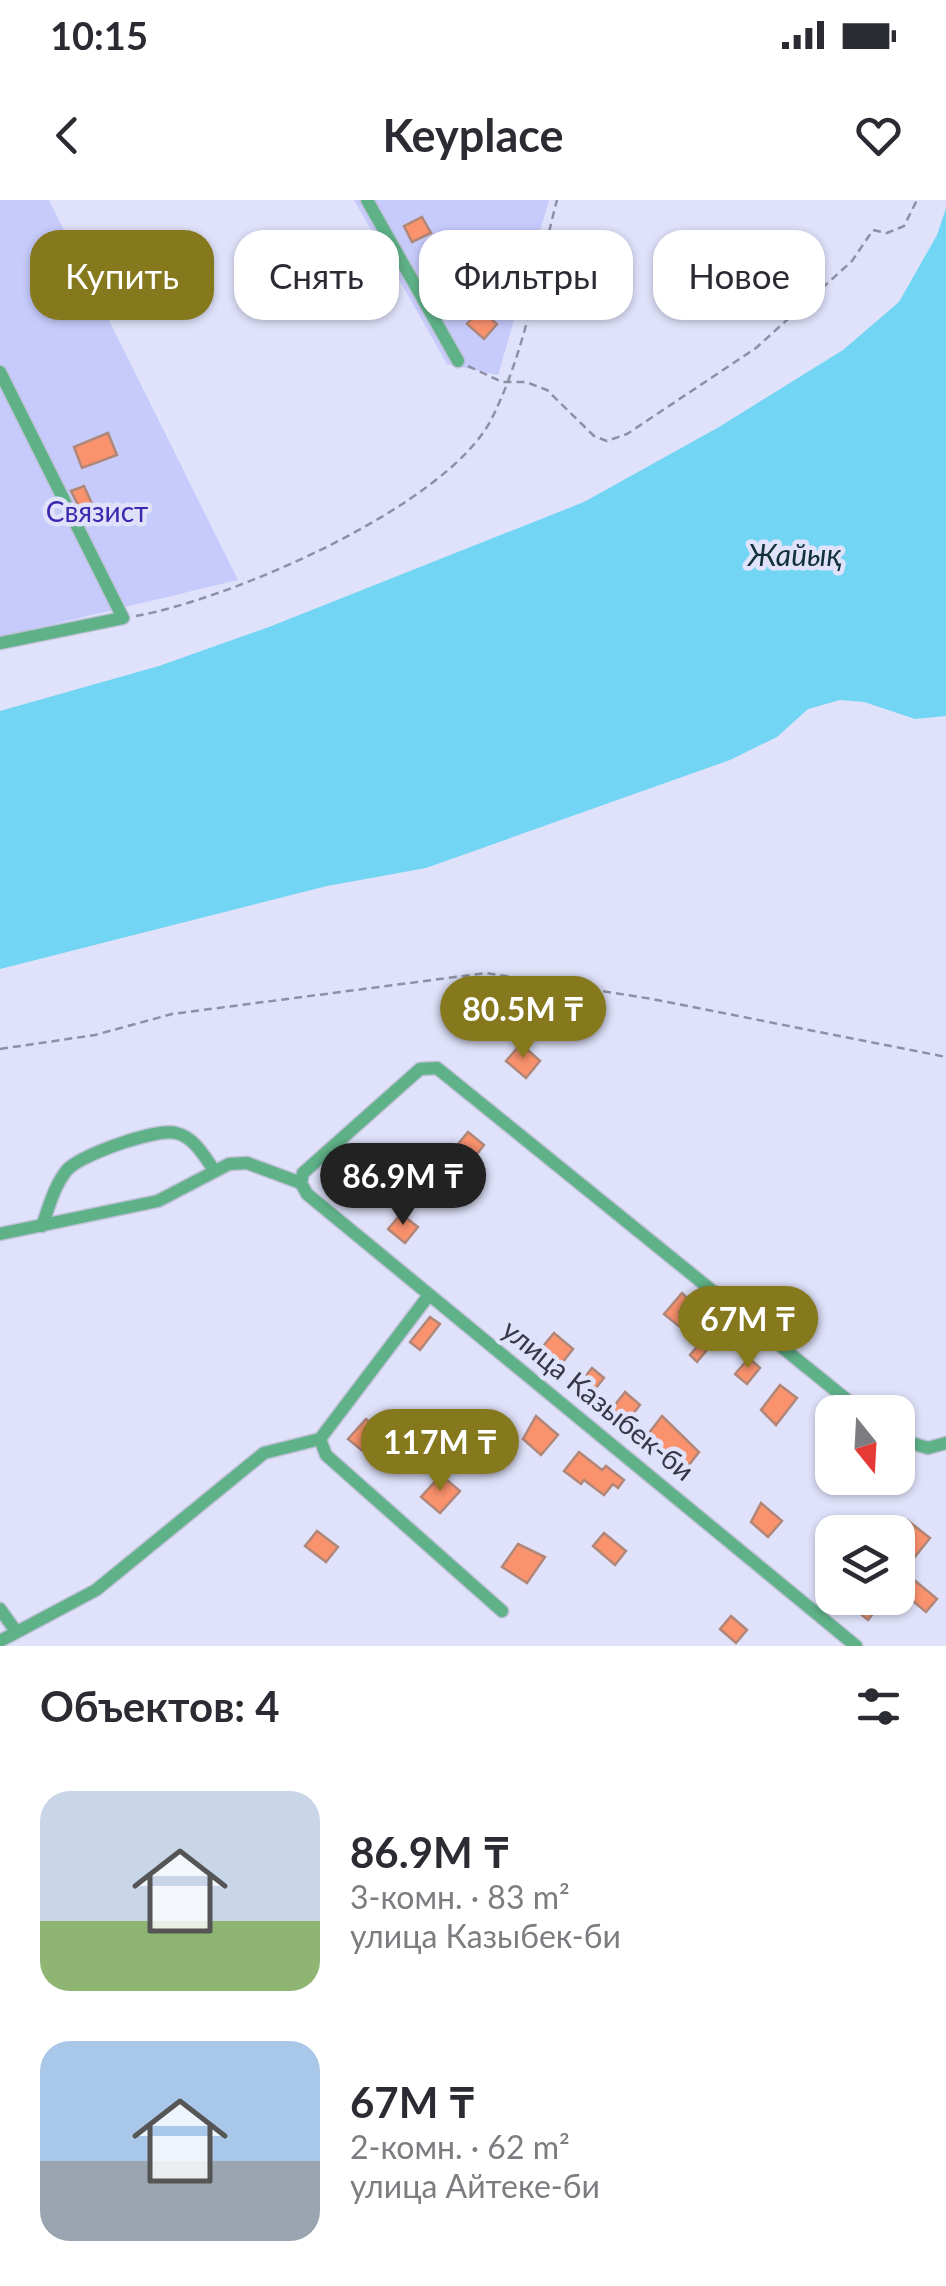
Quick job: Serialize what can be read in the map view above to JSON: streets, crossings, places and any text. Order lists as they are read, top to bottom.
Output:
{
  "streets": {
    "street": ["улица Казыбек-би"]
  },
  "water": ["Жайық"],
  "parks": ["Связист"],
  "north": "bottom",
  "page": {
    "status": "10:15",
    "header": "Keyplace",
    "chip": [
      "Купить",
      "Снять",
      "Фильтры",
      "Новое"
    ],
    "price": [
      "80.5M ₸",
      "86.9M ₸",
      "67M ₸",
      "117M ₸"
    ],
    "heading": "Объектов: 4",
    "list": [
      {
        "name": "86.9M ₸",
        "note": "3-комн. · 83 m² · улица Казыбек-би"
      },
      {
        "name": "67M ₸",
        "note": "2-комн. · 62 m² · улица Айтеке-би"
      }
    ]
  }
}
